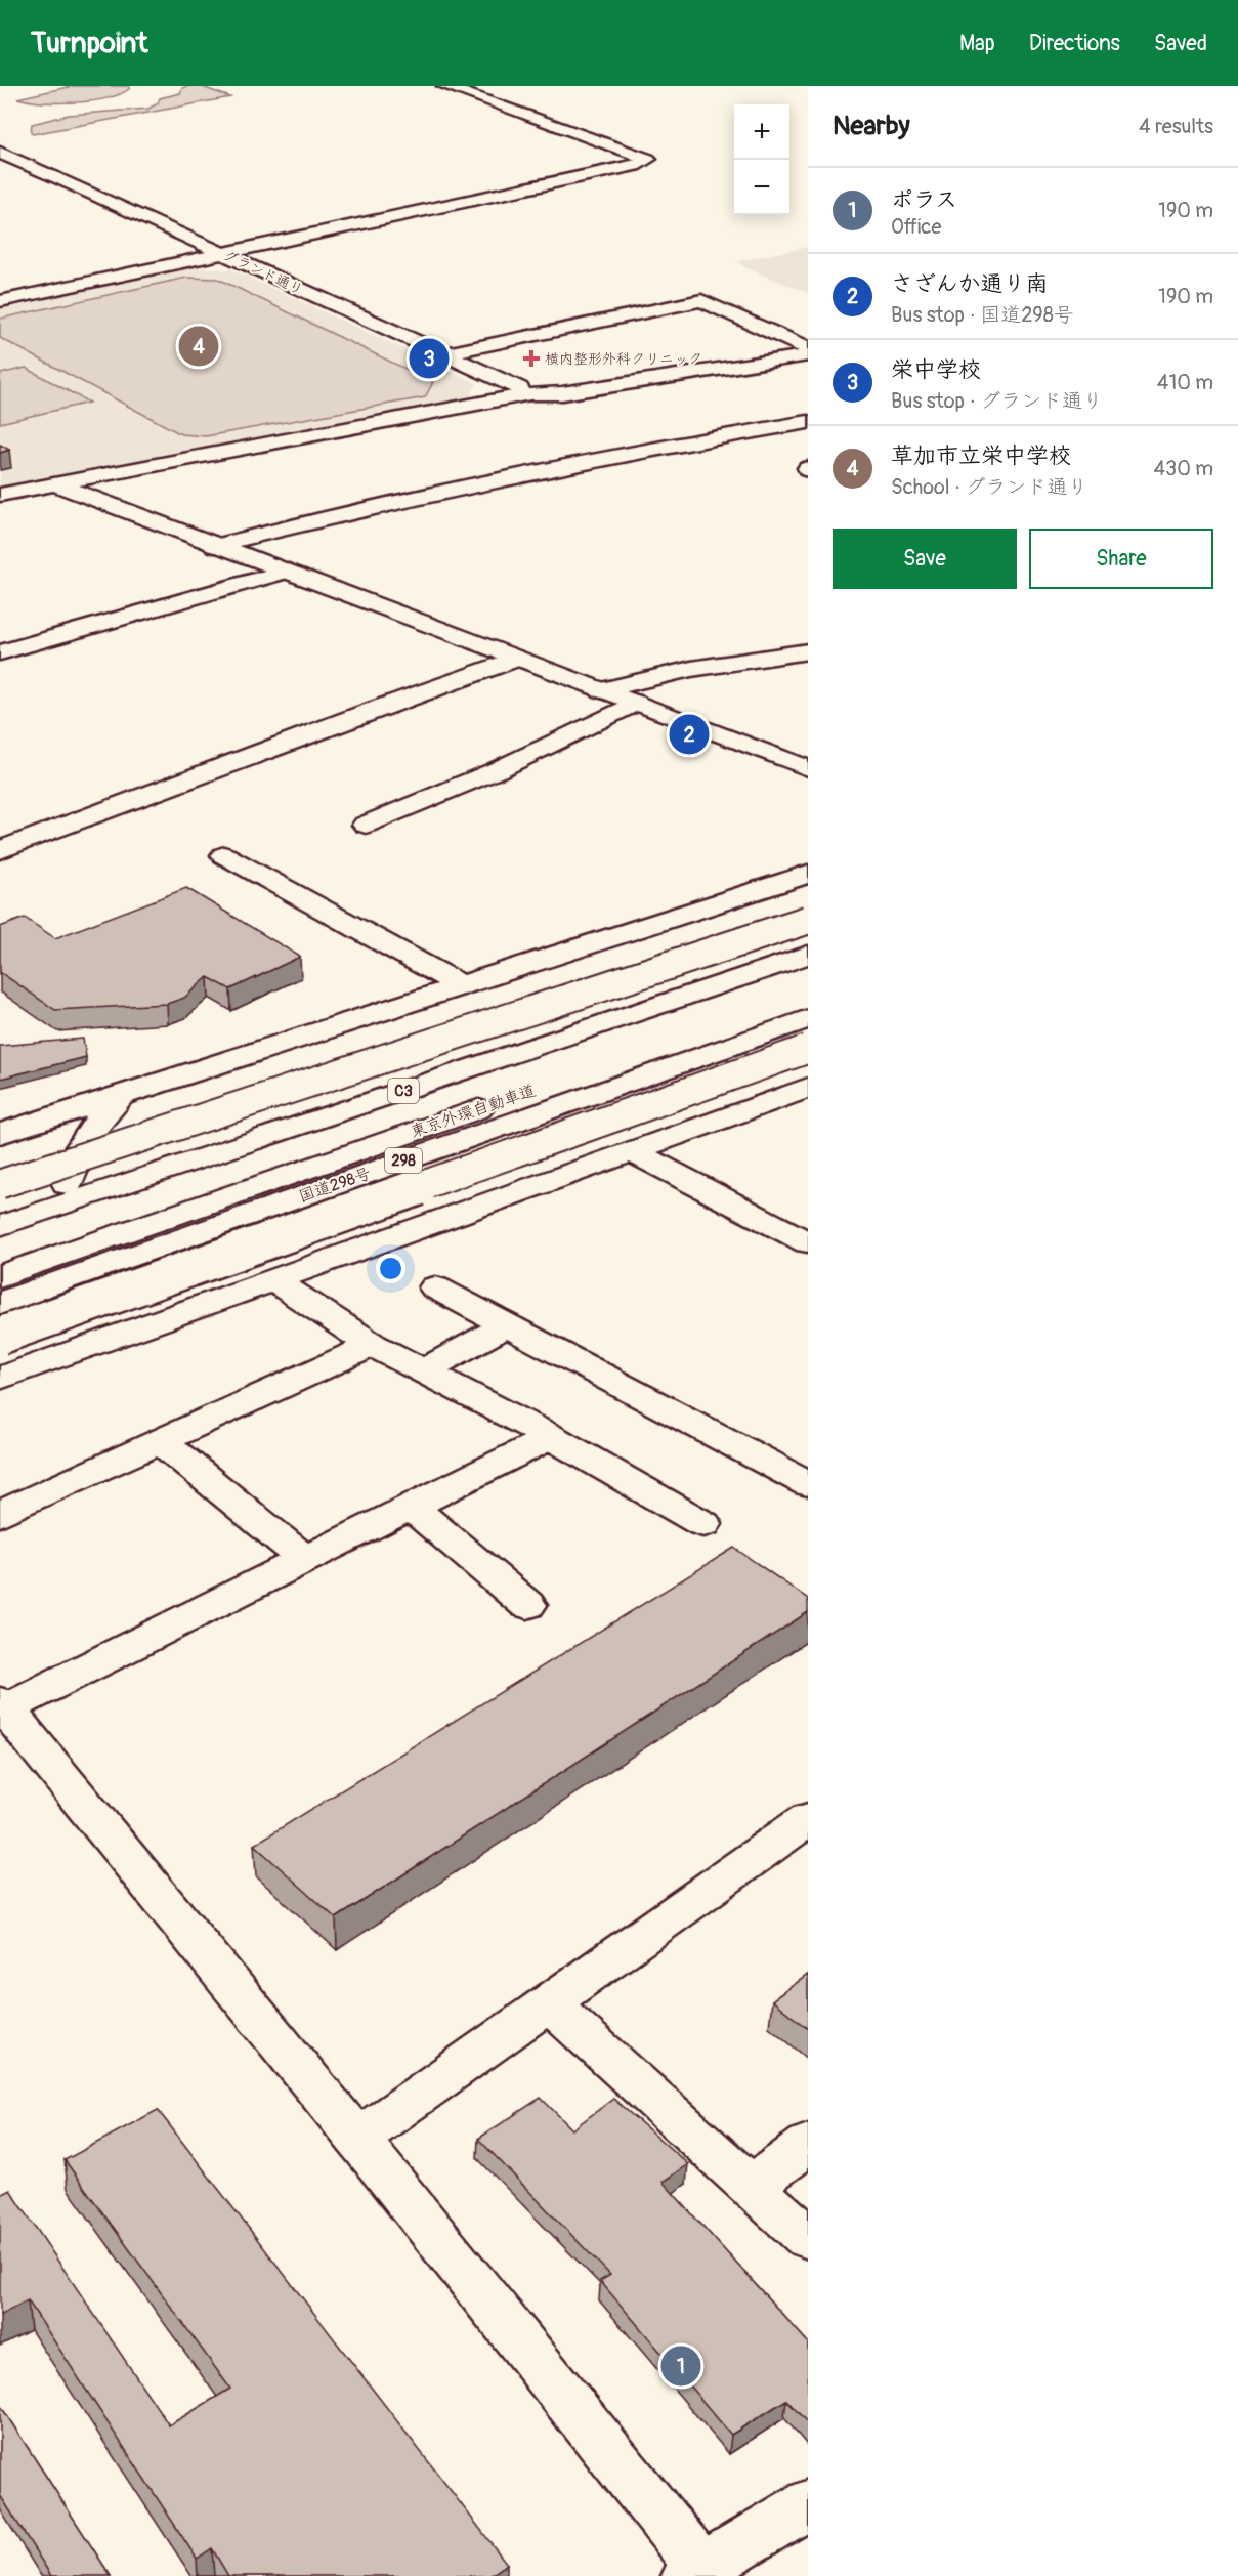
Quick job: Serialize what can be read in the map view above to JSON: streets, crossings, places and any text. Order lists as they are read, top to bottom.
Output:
{
  "streets": {
    "main road": [
      "グランド通り",
      "C3",
      "東京外環自動車道",
      "298",
      "国道298号"
    ]
  },
  "places": {
    "health": ["横内整形外科クリニック"]
  },
  "page": {
    "header": "Turnpoint",
    "nav": ["Map", "Directions", "Saved"],
    "heading": ["Nearby", "4 results"],
    "map_buttons": ["+", "−"],
    "list": [
      {
        "mark": "1",
        "name": "ポラス",
        "note": "Office",
        "value": "190 m"
      },
      {
        "mark": "2",
        "name": "さざんか通り南",
        "note": "Bus stop · 国道298号",
        "value": "190 m"
      },
      {
        "mark": "3",
        "name": "栄中学校",
        "note": "Bus stop · グランド通り",
        "value": "410 m"
      },
      {
        "mark": "4",
        "name": "草加市立栄中学校",
        "note": "School · グランド通り",
        "value": "430 m"
      }
    ],
    "pins": [
      "4",
      "3",
      "2",
      "1"
    ],
    "buttons": ["Save", "Share"]
  }
}
